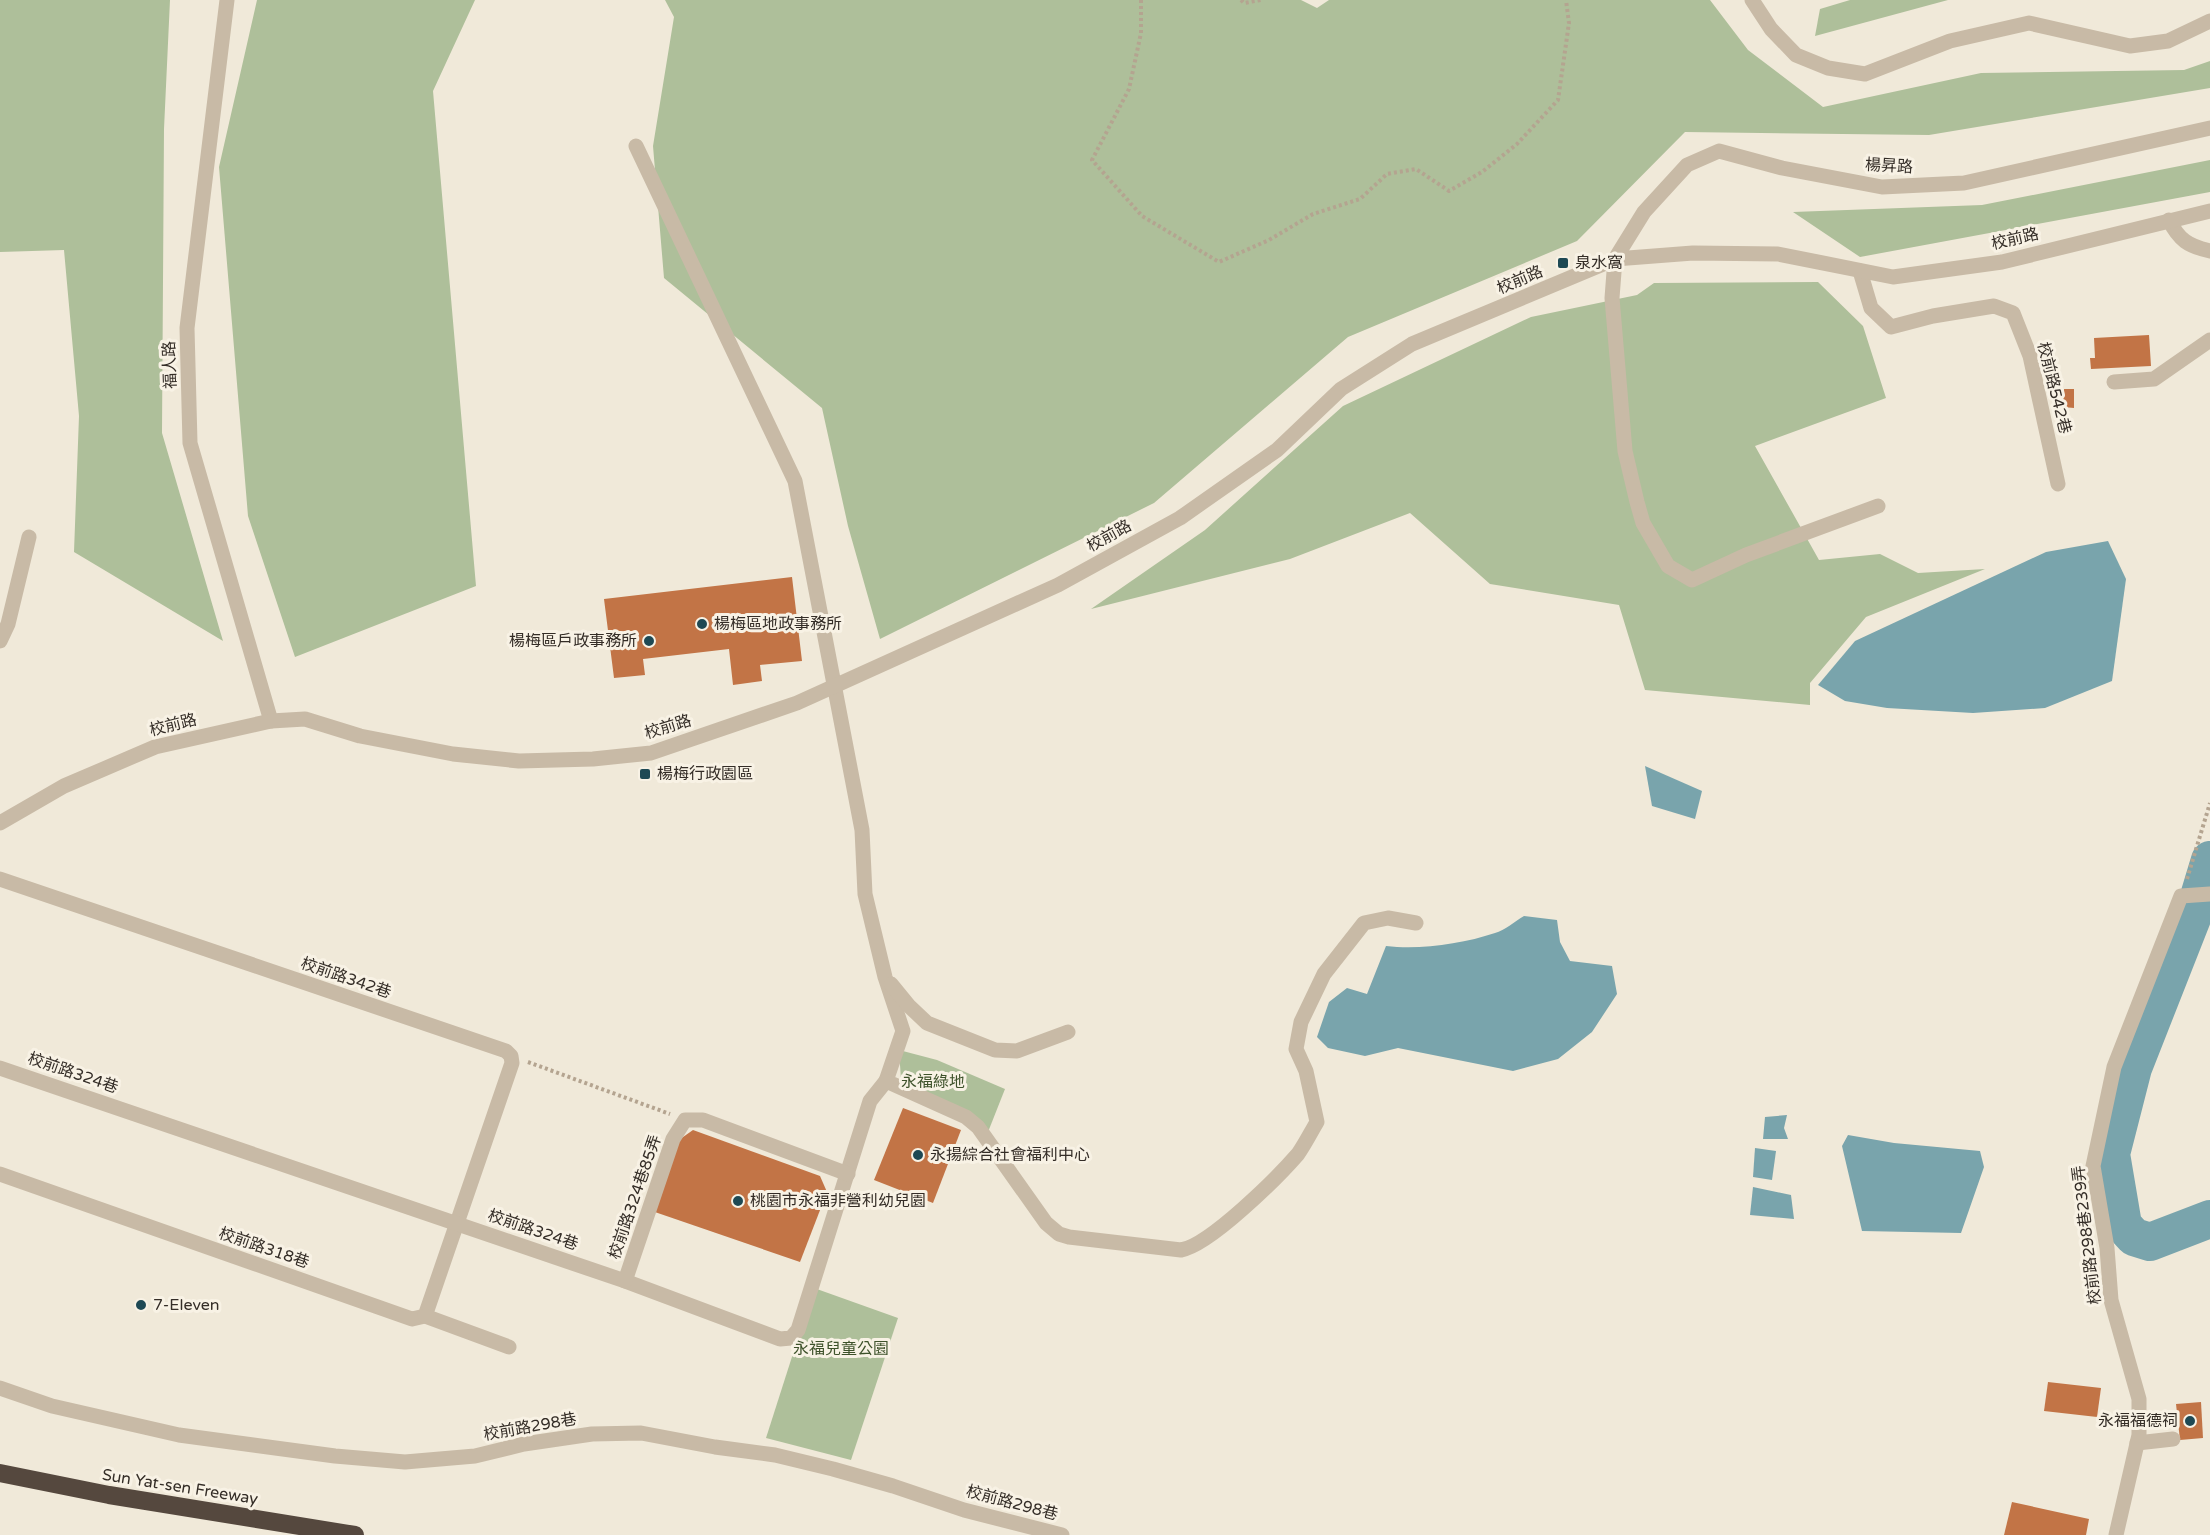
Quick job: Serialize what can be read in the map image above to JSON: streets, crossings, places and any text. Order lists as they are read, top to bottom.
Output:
{
  "streets": {
    "highway": ["Sun Yat-sen Freeway"],
    "street": [
      "楊昇路",
      "校前路",
      "福人路",
      "校前路542巷",
      "校前路342巷",
      "校前路324巷",
      "校前路324巷85弄",
      "校前路298巷239弄",
      "校前路318巷",
      "校前路298巷"
    ]
  },
  "crossings": [
    ["楊昇路", "校前路"],
    ["校前路", "福人路"],
    ["校前路", "校前路542巷"],
    ["校前路", "校前路324巷"],
    ["校前路324巷", "校前路324巷85弄"]
  ],
  "parks": ["永福綠地", "永福兒童公園"],
  "places": {
    "transit": ["泉水窩", "楊梅行政園區"],
    "other": [
      "楊梅區地政事務所",
      "楊梅區戶政事務所",
      "永揚綜合社會福利中心",
      "桃園市永福非營利幼兒園",
      "7-Eleven",
      "永福福德祠"
    ]
  }
}
